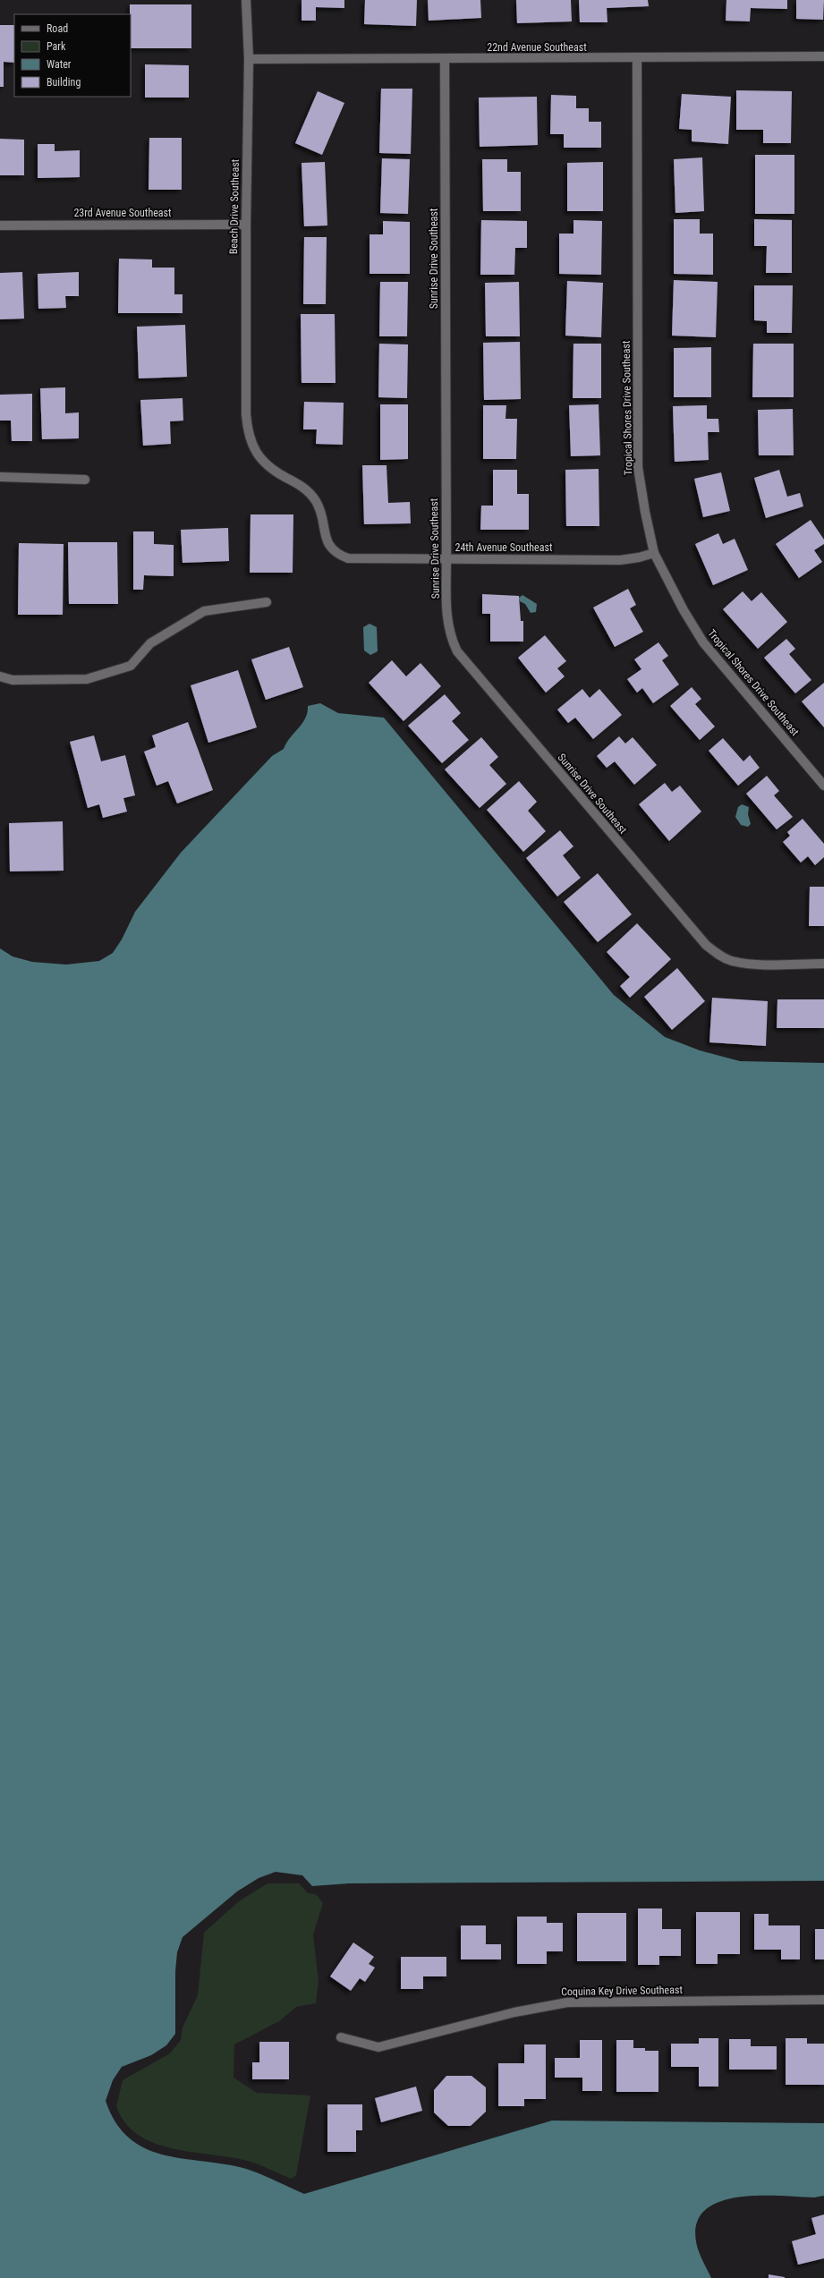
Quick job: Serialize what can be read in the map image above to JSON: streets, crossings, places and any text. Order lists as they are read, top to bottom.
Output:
{
  "streets": {
    "street": [
      "22nd Avenue Southeast",
      "Beach Drive Southeast",
      "23rd Avenue Southeast",
      "Sunrise Drive Southeast",
      "Tropical Shores Drive Southeast",
      "24th Avenue Southeast",
      "Coquina Key Drive Southeast"
    ]
  },
  "crossings": [
    ["22nd Avenue Southeast", "Beach Drive Southeast"],
    ["22nd Avenue Southeast", "Sunrise Drive Southeast"],
    ["22nd Avenue Southeast", "Tropical Shores Drive Southeast"],
    ["Beach Drive Southeast", "23rd Avenue Southeast"],
    ["Beach Drive Southeast", "24th Avenue Southeast"],
    ["Sunrise Drive Southeast", "24th Avenue Southeast"],
    ["Tropical Shores Drive Southeast", "24th Avenue Southeast"]
  ],
  "legend": [
    "Road",
    "Park",
    "Water",
    "Building"
  ]
}
